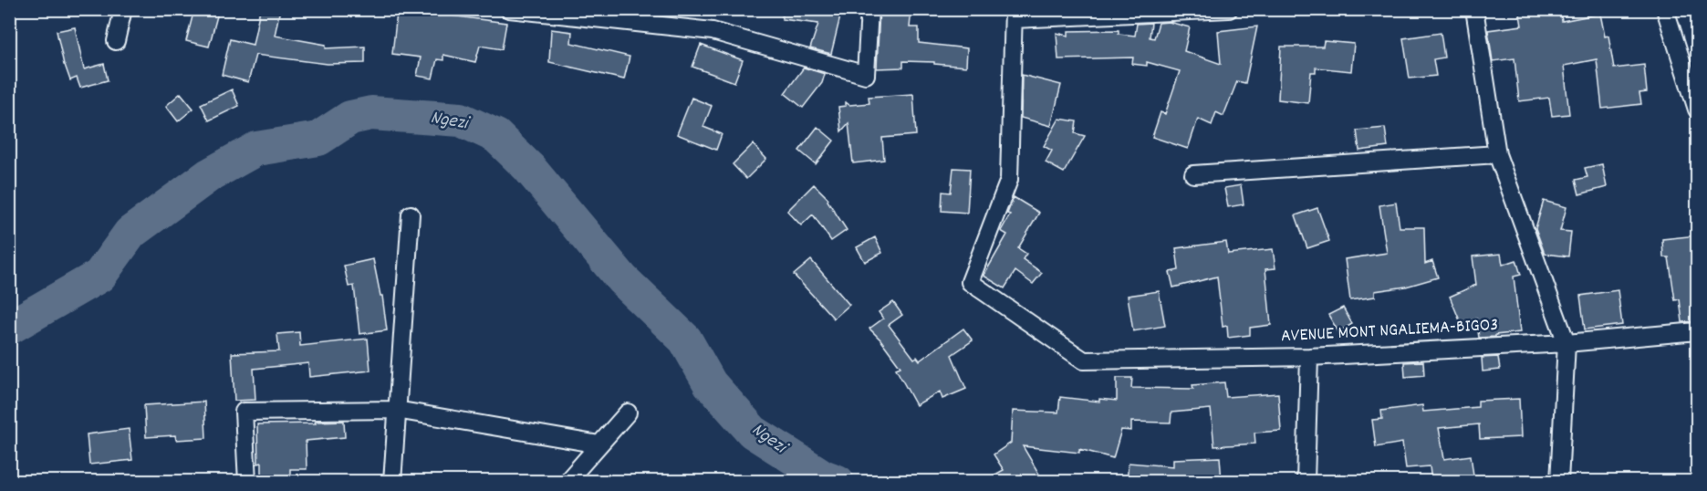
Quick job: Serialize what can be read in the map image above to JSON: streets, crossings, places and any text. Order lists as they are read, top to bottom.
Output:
{
  "streets": {
    "street": ["AVENUE MONT NGALIEMA-BIGO3"]
  },
  "water": ["Ngezi"]
}
